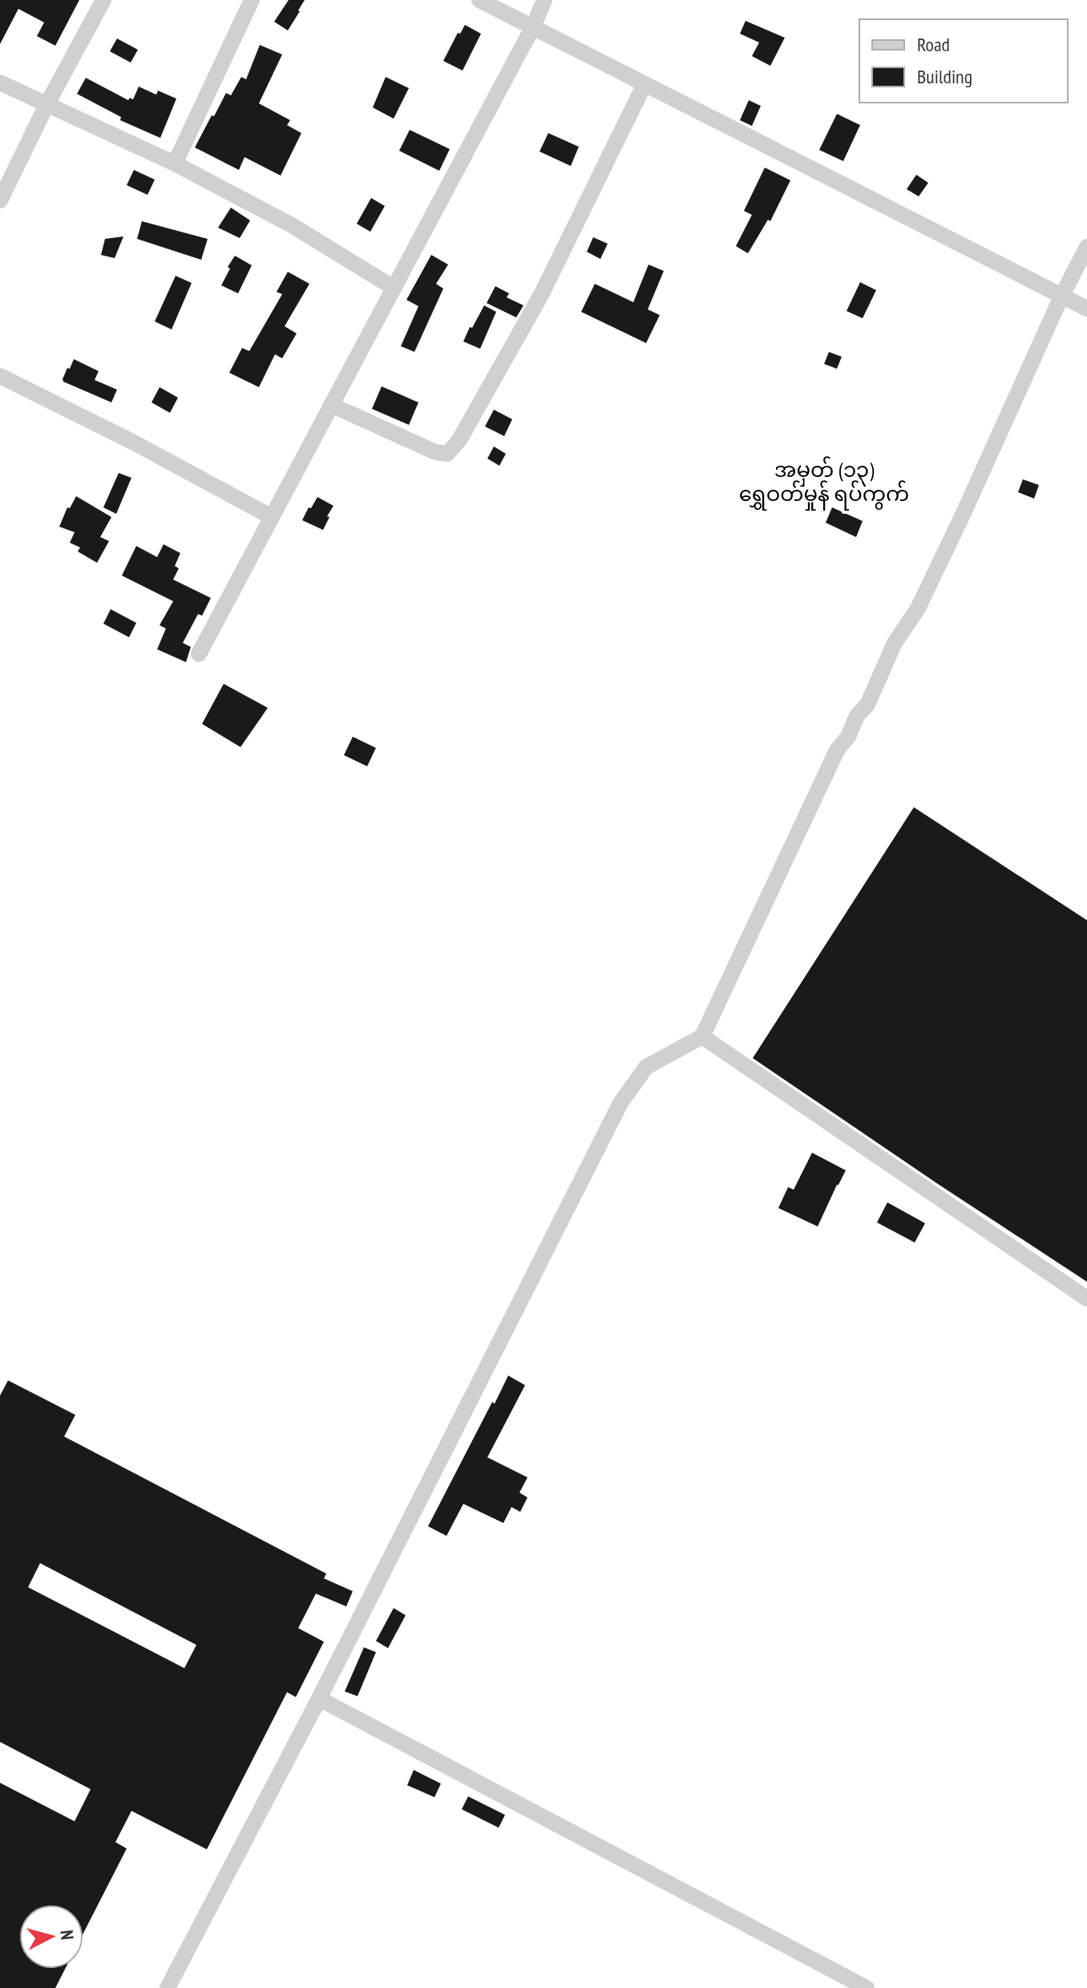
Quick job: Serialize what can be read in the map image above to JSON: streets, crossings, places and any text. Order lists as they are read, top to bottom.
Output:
{
  "districts": ["အမှတ် (၁၃) ရွှေဝတ်မှုန် ရပ်ကွက်"],
  "legend": ["Road", "Building"],
  "north": "right"
}
